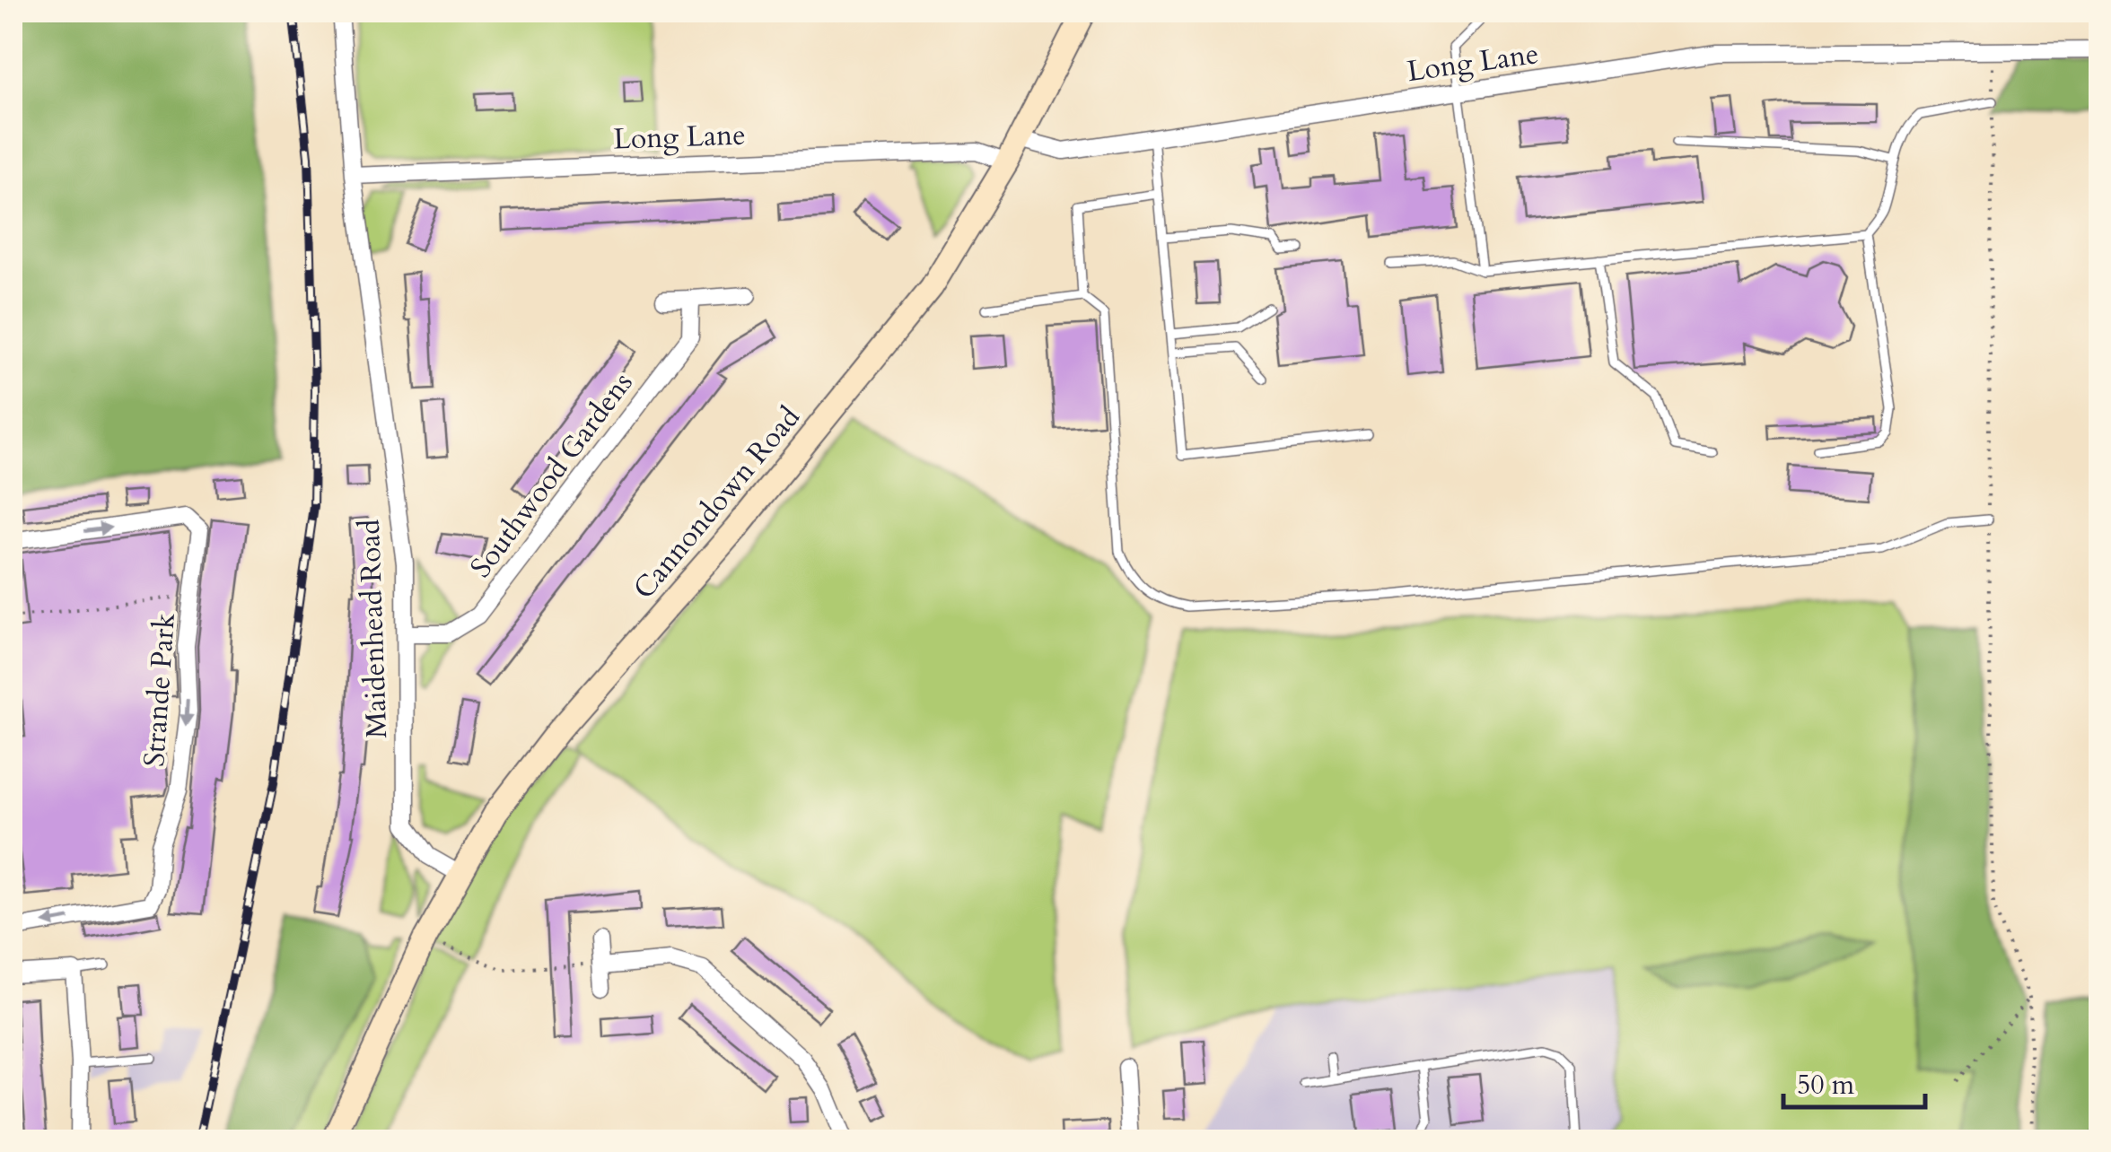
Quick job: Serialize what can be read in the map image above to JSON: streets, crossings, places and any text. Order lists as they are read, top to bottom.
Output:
{
  "streets": {
    "main road": ["Cannondown Road"],
    "street": [
      "Long Lane",
      "Southwood Gardens",
      "Maidenhead Road",
      "Strande Park"
    ]
  },
  "crossings": [
    ["Long Lane", "Cannondown Road"],
    ["Long Lane", "Maidenhead Road"],
    ["Southwood Gardens", "Maidenhead Road"],
    ["Cannondown Road", "Maidenhead Road"]
  ],
  "scale_bar": "50 m"
}
